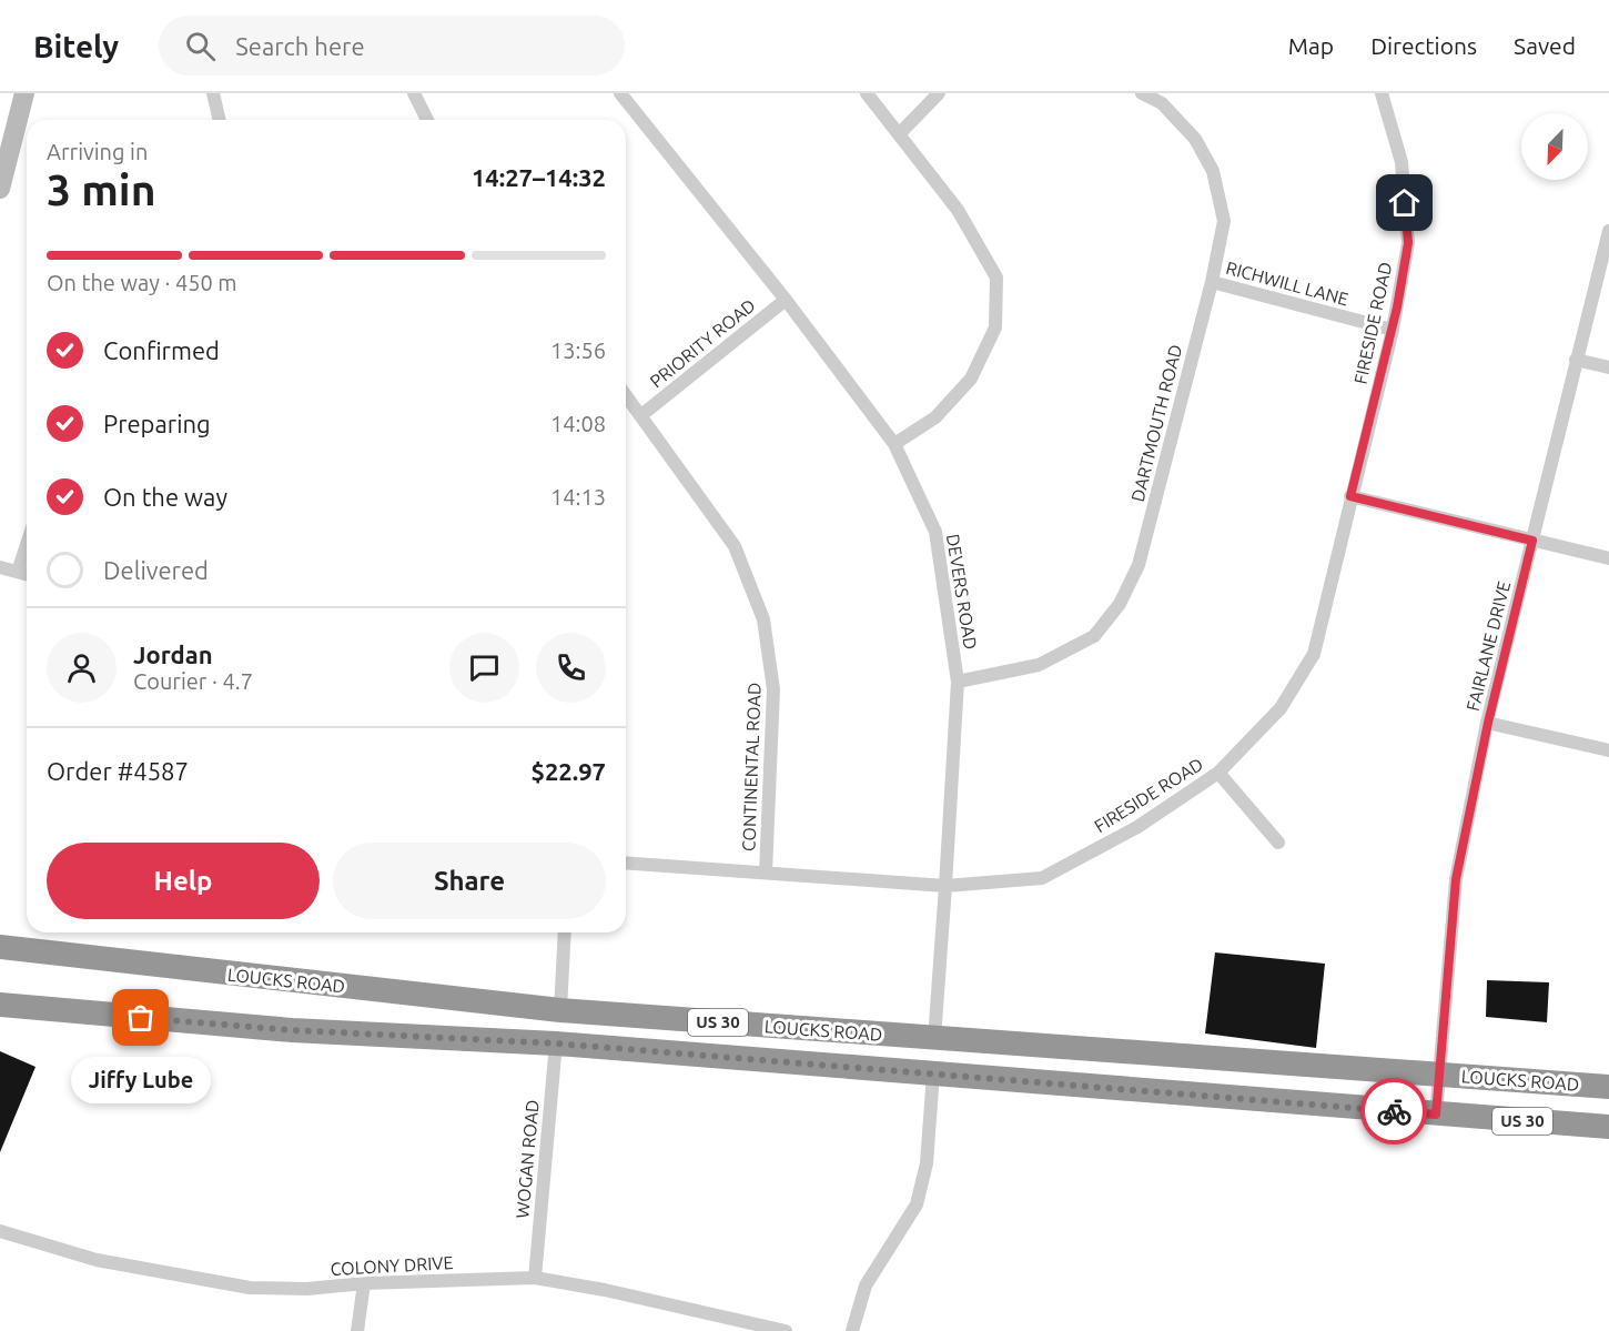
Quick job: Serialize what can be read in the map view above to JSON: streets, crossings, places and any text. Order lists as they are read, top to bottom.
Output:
{
  "streets": {
    "highway": ["LOUCKS ROAD", "US 30"],
    "street": [
      "RICHWILL LANE",
      "FIRESIDE ROAD",
      "PRIORITY ROAD",
      "DARTMOUTH ROAD",
      "DEVERS ROAD",
      "FAIRLANE DRIVE",
      "CONTINENTAL ROAD",
      "WOGAN ROAD",
      "COLONY DRIVE"
    ]
  },
  "crossings": [
    ["RICHWILL LANE", "FIRESIDE ROAD"],
    ["RICHWILL LANE", "DARTMOUTH ROAD"],
    ["FIRESIDE ROAD", "DEVERS ROAD"],
    ["FIRESIDE ROAD", "CONTINENTAL ROAD"],
    ["PRIORITY ROAD", "DEVERS ROAD"],
    ["PRIORITY ROAD", "CONTINENTAL ROAD"],
    ["DARTMOUTH ROAD", "DEVERS ROAD"],
    ["DEVERS ROAD", "LOUCKS ROAD"],
    ["FAIRLANE DRIVE", "LOUCKS ROAD"],
    ["LOUCKS ROAD", "WOGAN ROAD"],
    ["WOGAN ROAD", "COLONY DRIVE"]
  ],
  "places": ["Jiffy Lube"],
  "north": "bottom left",
  "page": {
    "header": "Bitely",
    "search": "Search here",
    "nav": ["Map", "Directions", "Saved"],
    "heading": ["3 min", "Arriving in", "14:27–14:32"],
    "panel": [
      "Jordan",
      "Courier · 4.7",
      "Order #4587",
      "$22.97"
    ],
    "bar": "On the way · 450 m",
    "list": [
      ["Confirmed", "13:56"],
      ["Preparing", "14:08"],
      ["On the way", "14:13"],
      "Delivered"
    ],
    "buttons": ["Help", "Share"],
    "bubble": "Jiffy Lube"
  }
}
